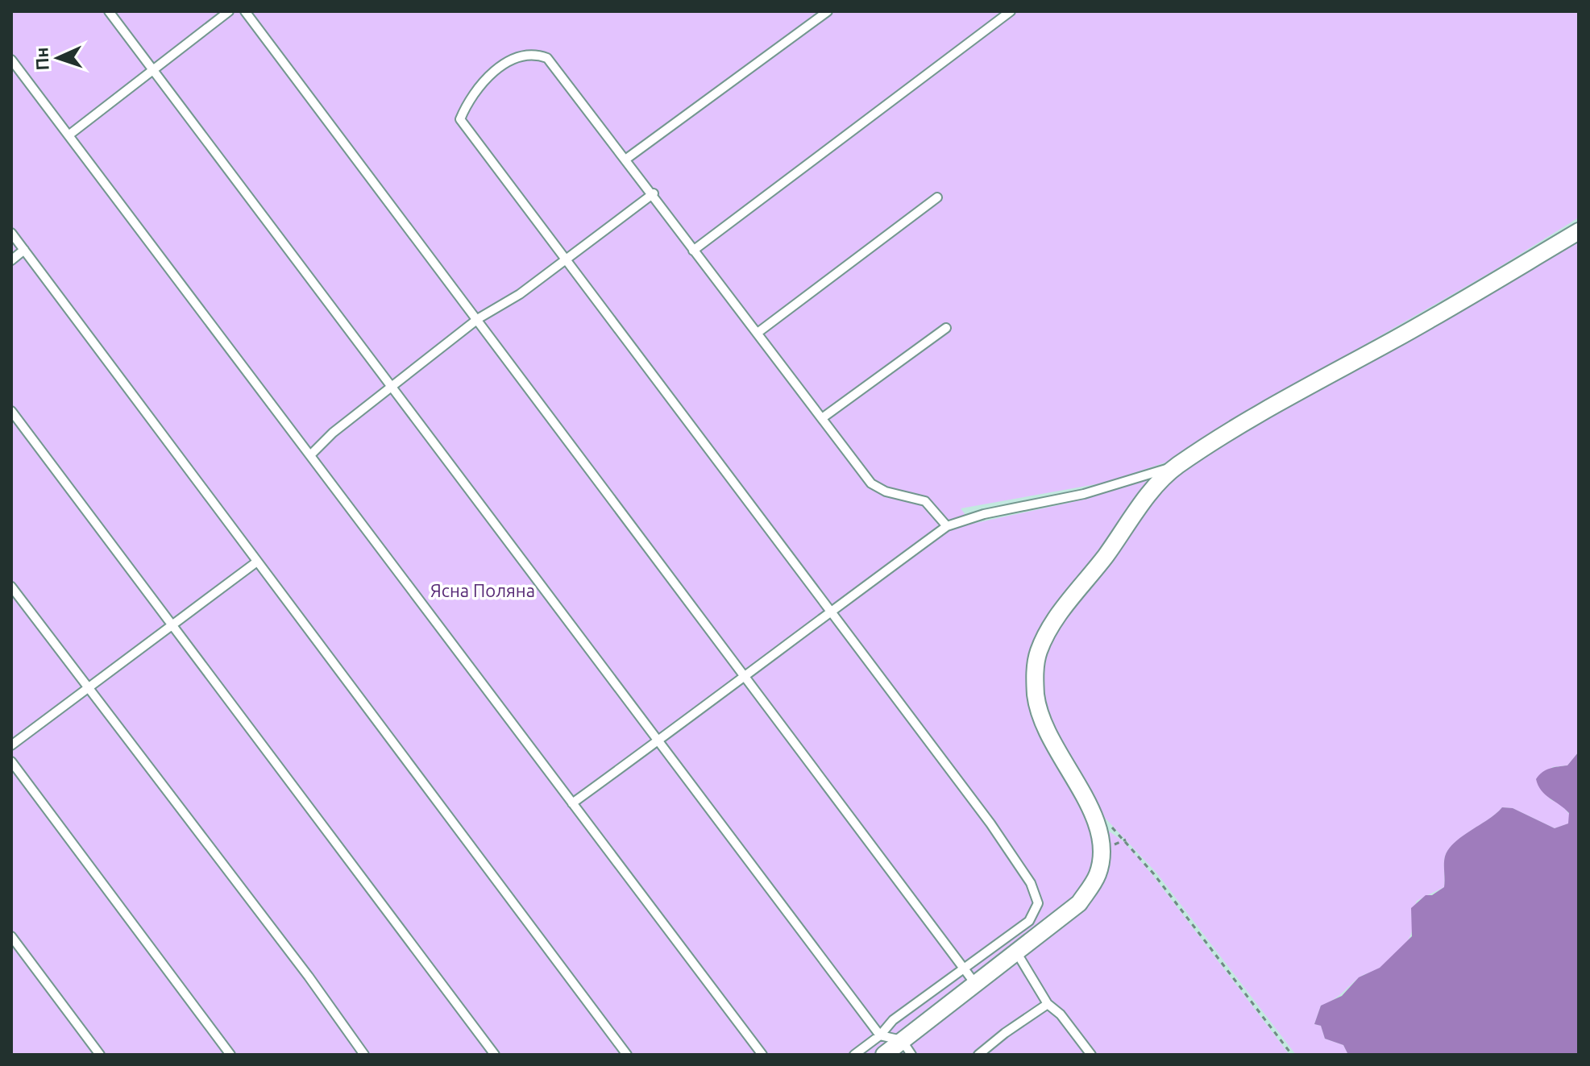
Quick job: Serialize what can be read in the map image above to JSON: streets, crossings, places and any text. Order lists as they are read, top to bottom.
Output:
{
  "parks": ["Ясна Поляна"],
  "north": "left"
}
